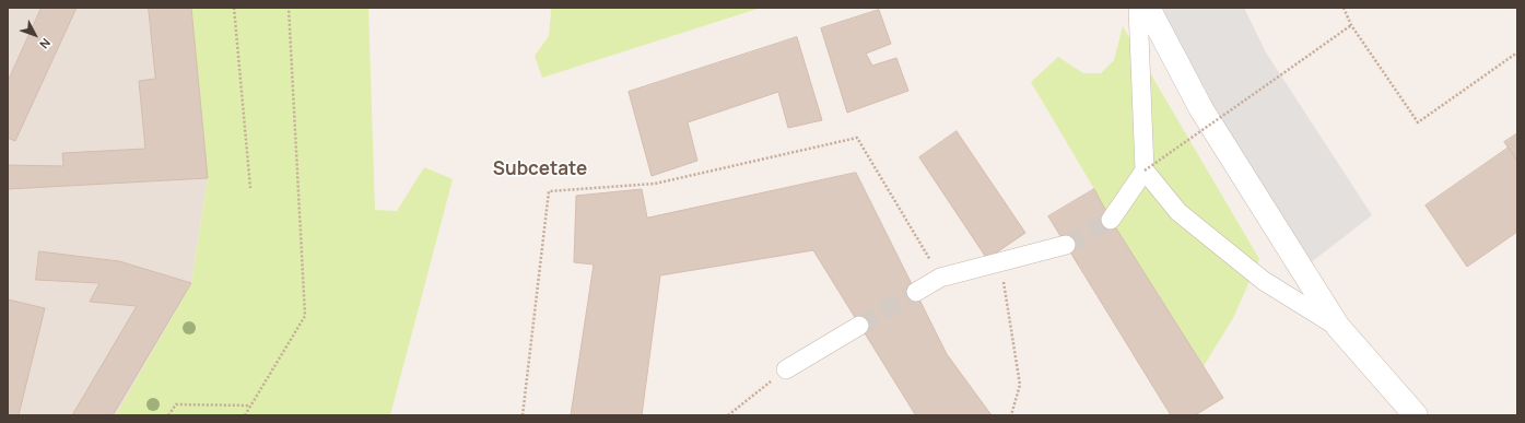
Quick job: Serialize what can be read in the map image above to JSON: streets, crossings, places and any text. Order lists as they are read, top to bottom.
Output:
{
  "districts": ["Subcetate"],
  "north": "bottom right"
}
